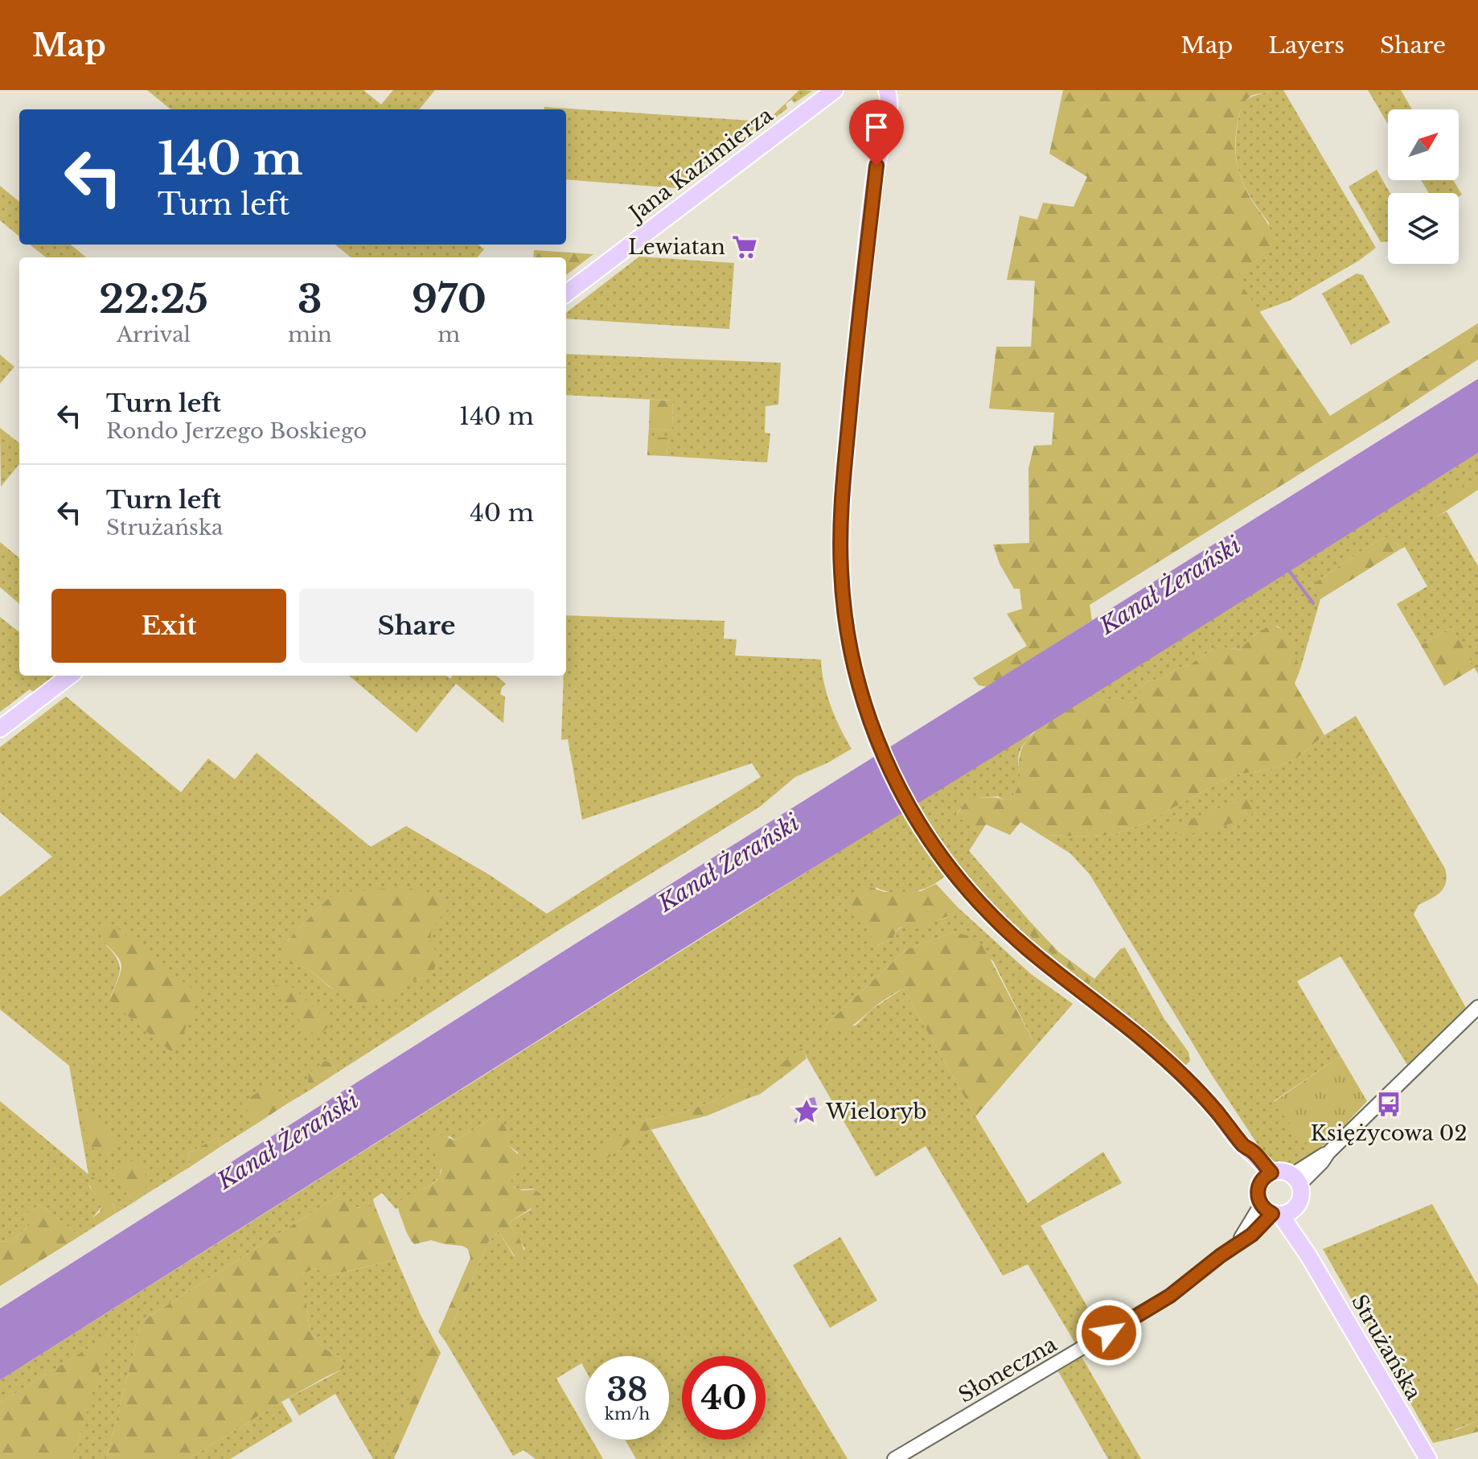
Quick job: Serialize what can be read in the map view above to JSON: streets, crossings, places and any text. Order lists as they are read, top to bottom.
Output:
{
  "streets": {
    "main road": ["Jana Kazimierza", "Strużańska"],
    "street": ["Słoneczna"]
  },
  "crossings": [
    ["Strużańska", "Słoneczna"]
  ],
  "water": ["Kanał Żerański"],
  "places": {
    "supermarket": ["Lewiatan"],
    "bus stop": ["Księżycowa 02"],
    "place": ["Wieloryb"]
  },
  "north": "top right",
  "page": {
    "header": "Map",
    "nav": ["Map", "Layers", "Share"],
    "turn": ["140 m", "Turn left"],
    "eta": [
      "22:25",
      "Arrival",
      "3",
      "min",
      "970",
      "m"
    ],
    "list": [
      {
        "name": "Turn left",
        "note": "Rondo Jerzego Boskiego",
        "value": "140 m"
      },
      {
        "name": "Turn left",
        "note": "Strużańska",
        "value": "40 m"
      }
    ],
    "buttons": ["Exit", "Share"],
    "speed": "38 km/h",
    "limit": "40"
  }
}
